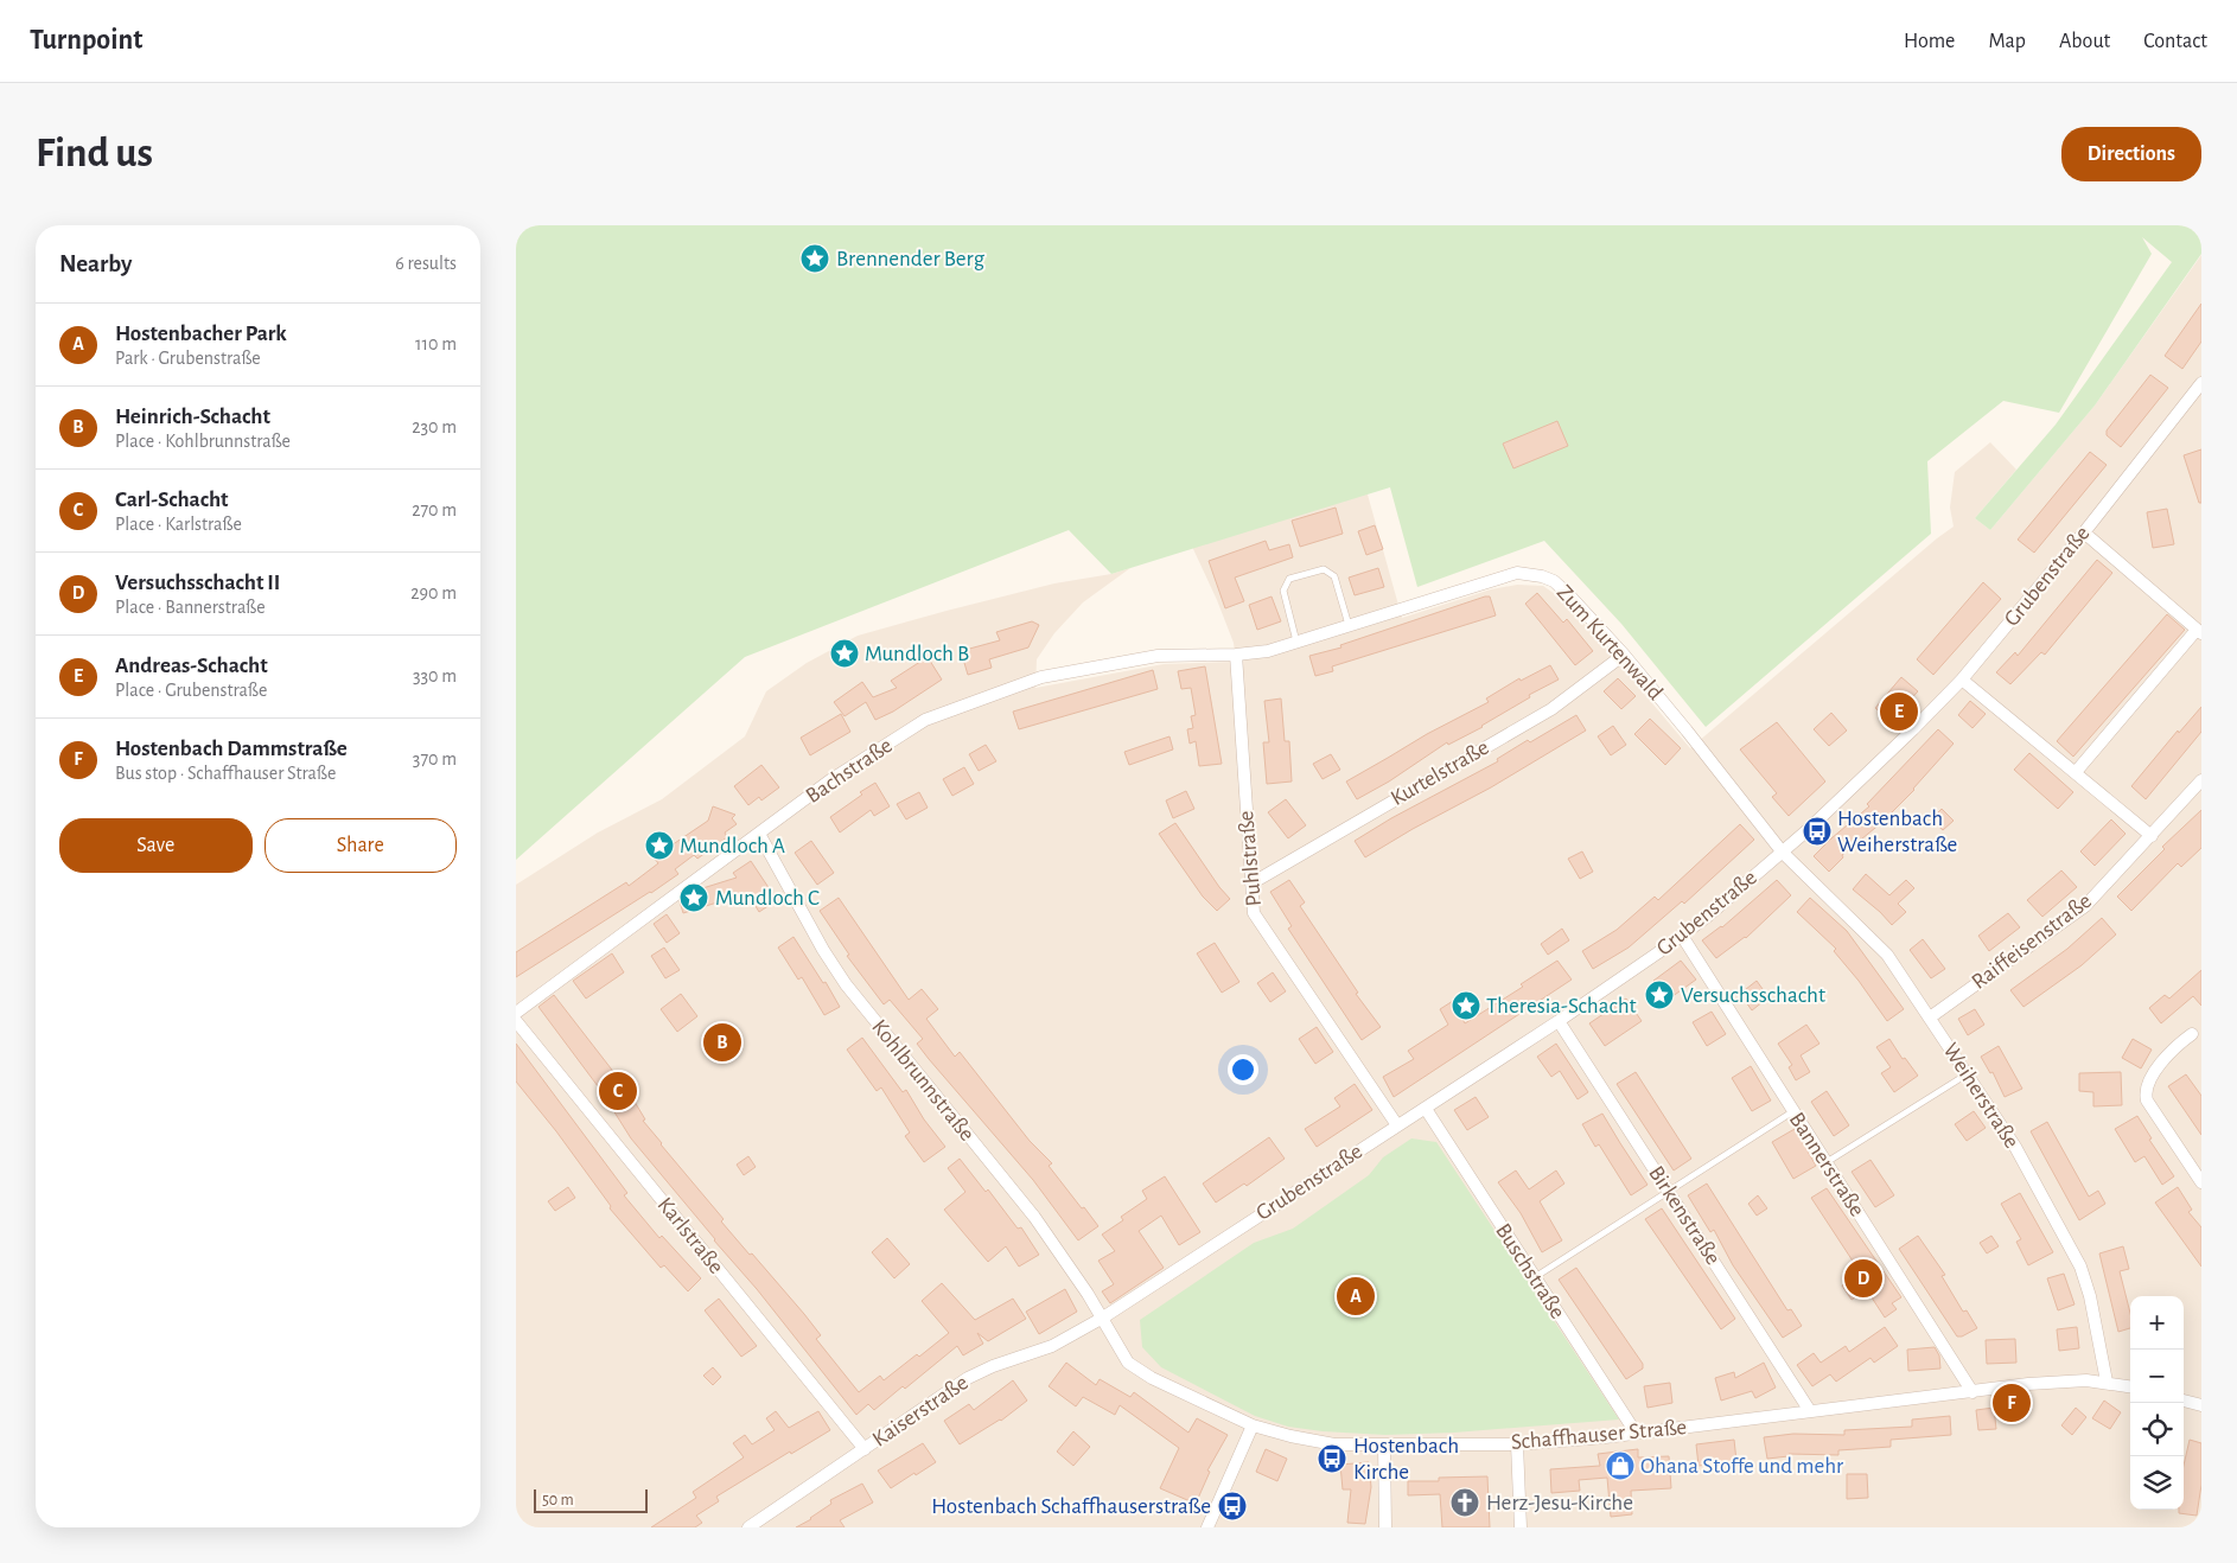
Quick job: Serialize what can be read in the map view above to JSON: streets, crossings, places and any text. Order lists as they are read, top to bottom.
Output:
{
  "streets": {
    "street": [
      "Grubenstraße",
      "Zum Kurtenwald",
      "Bachstraße",
      "Kurtelstraße",
      "Puhlstraße",
      "Raiffeisenstraße",
      "Kohlbrunnstraße",
      "Weiherstraße",
      "Bannerstraße",
      "Birkenstraße",
      "Karlstraße",
      "Buschstraße",
      "Kaiserstraße",
      "Schaffhauser Straße"
    ]
  },
  "crossings": [
    ["Grubenstraße", "Zum Kurtenwald"],
    ["Grubenstraße", "Puhlstraße"],
    ["Grubenstraße", "Kohlbrunnstraße"],
    ["Grubenstraße", "Weiherstraße"],
    ["Grubenstraße", "Bannerstraße"],
    ["Grubenstraße", "Birkenstraße"],
    ["Grubenstraße", "Buschstraße"],
    ["Grubenstraße", "Kaiserstraße"],
    ["Grubenstraße", "Schaffhauser Straße"],
    ["Zum Kurtenwald", "Bachstraße"],
    ["Zum Kurtenwald", "Kurtelstraße"],
    ["Zum Kurtenwald", "Puhlstraße"],
    ["Zum Kurtenwald", "Weiherstraße"],
    ["Bachstraße", "Puhlstraße"],
    ["Bachstraße", "Kohlbrunnstraße"],
    ["Kurtelstraße", "Puhlstraße"],
    ["Raiffeisenstraße", "Weiherstraße"],
    ["Kohlbrunnstraße", "Kaiserstraße"],
    ["Kohlbrunnstraße", "Schaffhauser Straße"],
    ["Weiherstraße", "Schaffhauser Straße"],
    ["Bannerstraße", "Schaffhauser Straße"],
    ["Birkenstraße", "Schaffhauser Straße"],
    ["Karlstraße", "Kaiserstraße"],
    ["Buschstraße", "Schaffhauser Straße"],
    ["Kaiserstraße", "Schaffhauser Straße"]
  ],
  "places": {
    "place": [
      "Brennender Berg",
      "Mundloch B",
      "Mundloch A",
      "Mundloch C",
      "Versuchsschacht",
      "Theresia-Schacht"
    ],
    "bus stop": ["Hostenbach Weiherstraße", "Hostenbach Kirche", "Hostenbach Schaffhauserstraße"],
    "shop": ["Ohana Stoffe und mehr"],
    "church": ["Herz-Jesu-Kirche"]
  },
  "scale_bar": "50 m",
  "page": {
    "header": "Turnpoint",
    "nav": [
      "Home",
      "Map",
      "About",
      "Contact"
    ],
    "buttons": [
      "Directions",
      ["Save", "Share"]
    ],
    "title": "Find us",
    "heading": ["Nearby", "6 results"],
    "list": [
      {
        "mark": "A",
        "name": "Hostenbacher Park",
        "note": "Park · Grubenstraße",
        "value": "110 m"
      },
      {
        "mark": "B",
        "name": "Heinrich-Schacht",
        "note": "Place · Kohlbrunnstraße",
        "value": "230 m"
      },
      {
        "mark": "C",
        "name": "Carl-Schacht",
        "note": "Place · Karlstraße",
        "value": "270 m"
      },
      {
        "mark": "D",
        "name": "Versuchsschacht II",
        "note": "Place · Bannerstraße",
        "value": "290 m"
      },
      {
        "mark": "E",
        "name": "Andreas-Schacht",
        "note": "Place · Grubenstraße",
        "value": "330 m"
      },
      {
        "mark": "F",
        "name": "Hostenbach Dammstraße",
        "note": "Bus stop · Schaffhauser Straße",
        "value": "370 m"
      }
    ],
    "pins": [
      "E",
      "B",
      "C",
      "D",
      "A",
      "F"
    ],
    "map_buttons": ["+", "−"],
    "scale": "50 m"
  }
}
